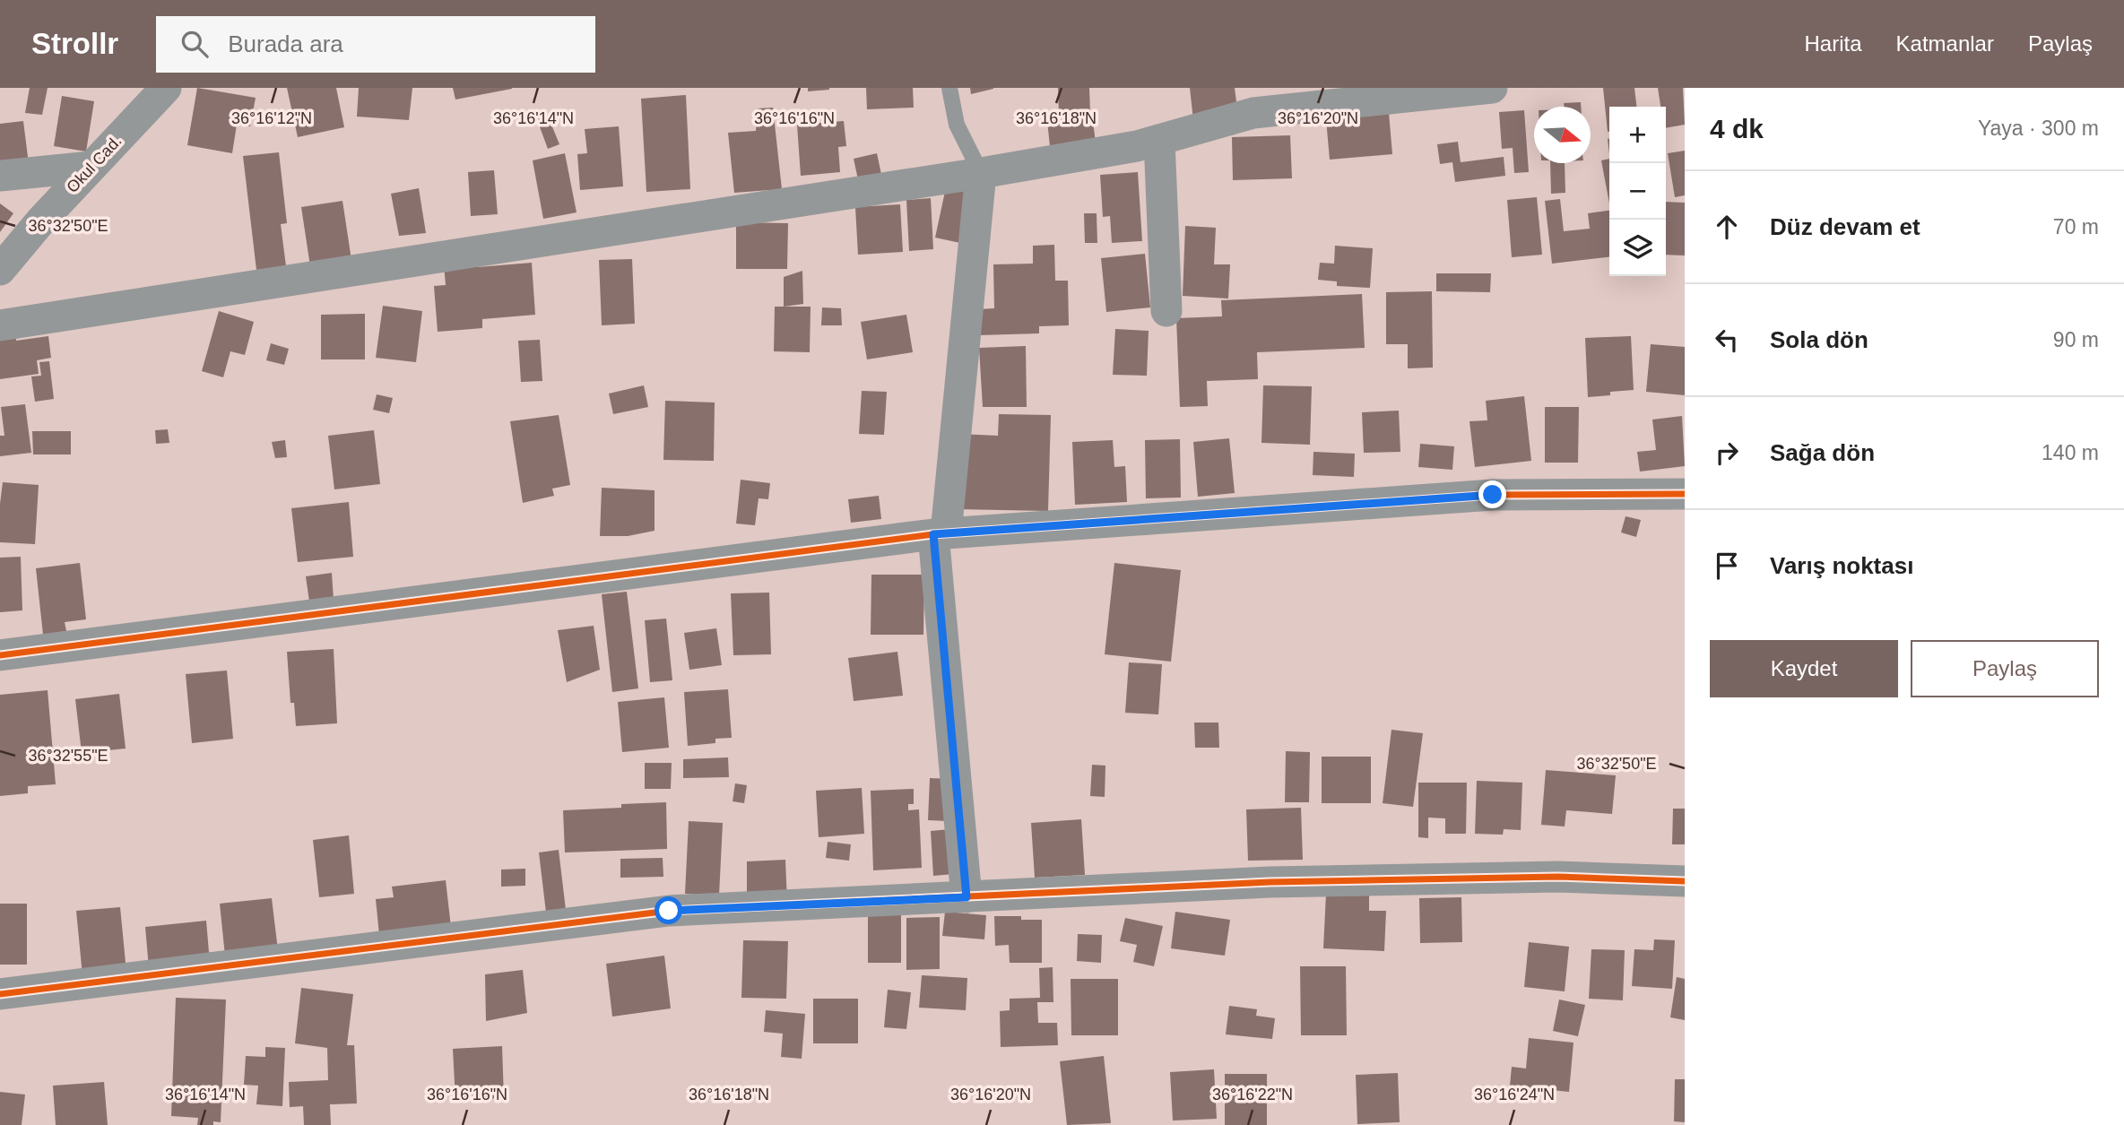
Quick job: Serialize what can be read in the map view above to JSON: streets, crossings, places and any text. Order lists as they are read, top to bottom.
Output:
{
  "streets": {
    "street": ["Okul Cad."]
  },
  "north": "right",
  "page": {
    "header": "Strollr",
    "search": "Burada ara",
    "nav": ["Harita", "Katmanlar", "Paylaş"],
    "heading": ["4 dk", "Yaya · 300 m"],
    "map_buttons": ["+", "−"],
    "list": [
      ["Düz devam et", "70 m"],
      ["Sola dön", "90 m"],
      ["Sağa dön", "140 m"],
      "Varış noktası"
    ],
    "buttons": ["Kaydet", "Paylaş"]
  },
  "coordinates": [
    "36°16'12\"N",
    "36°16'14\"N",
    "36°16'16\"N",
    "36°16'18\"N",
    "36°16'20\"N",
    "36°32'50\"E",
    "36°32'55\"E",
    "36°16'22\"N",
    "36°16'24\"N"
  ]
}
